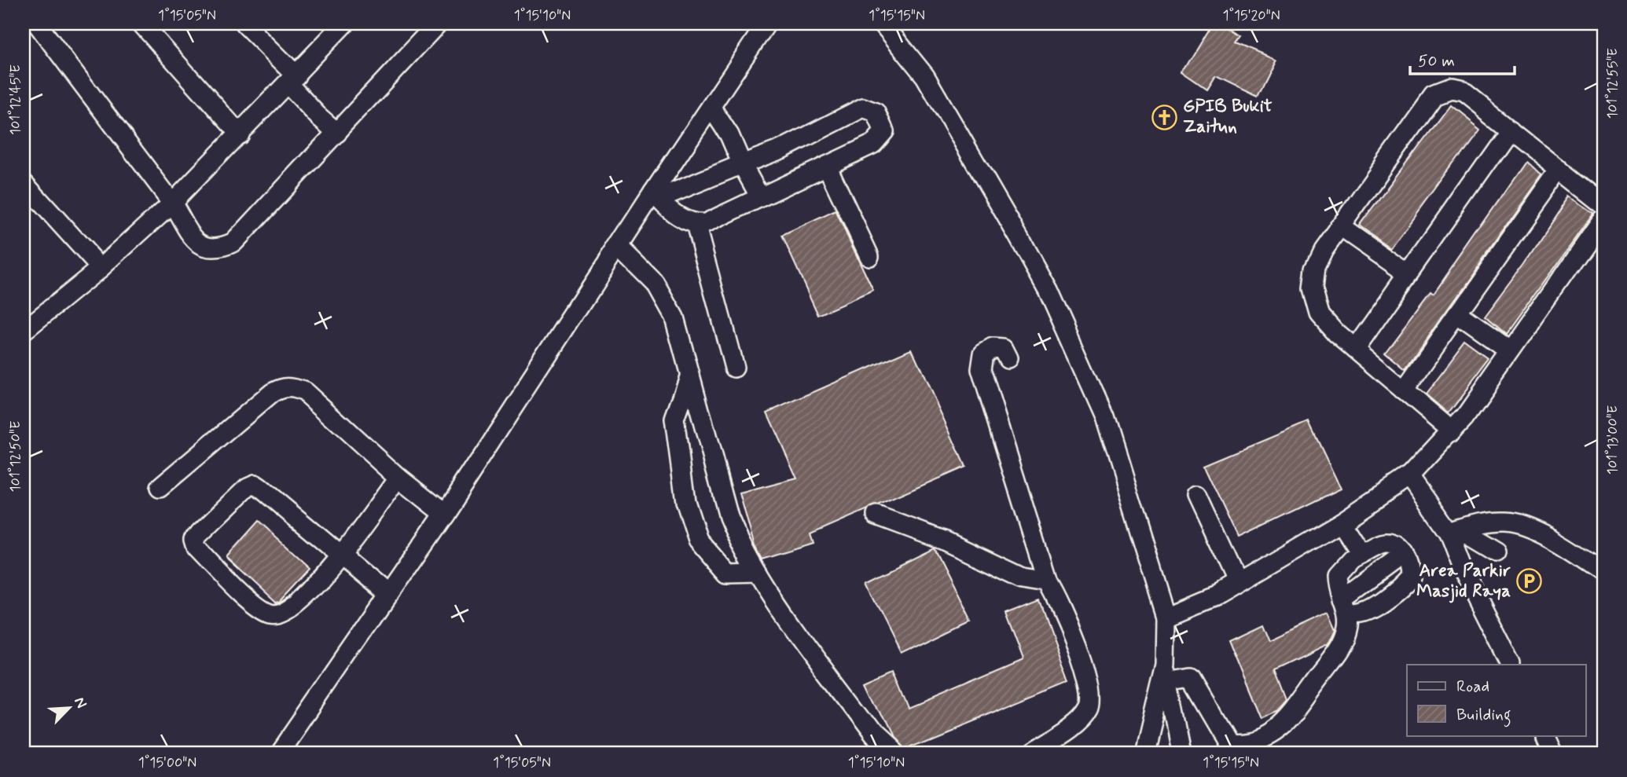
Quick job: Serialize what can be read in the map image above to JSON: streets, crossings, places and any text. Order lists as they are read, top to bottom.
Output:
{
  "places": {
    "church": ["GPIB Bukit Zaitun"],
    "parking": ["Area Parkir Masjid Raya"]
  },
  "legend": ["Road", "Building"],
  "scale_bar": "50 m",
  "north": "top right",
  "coordinates": [
    "1°15'05\"N",
    "1°15'10\"N",
    "1°15'15\"N",
    "1°15'20\"N",
    "101°12'55\"E",
    "101°12'45\"E",
    "101°13'00\"E",
    "101°12'50\"E",
    "1°15'00\"N"
  ]
}
